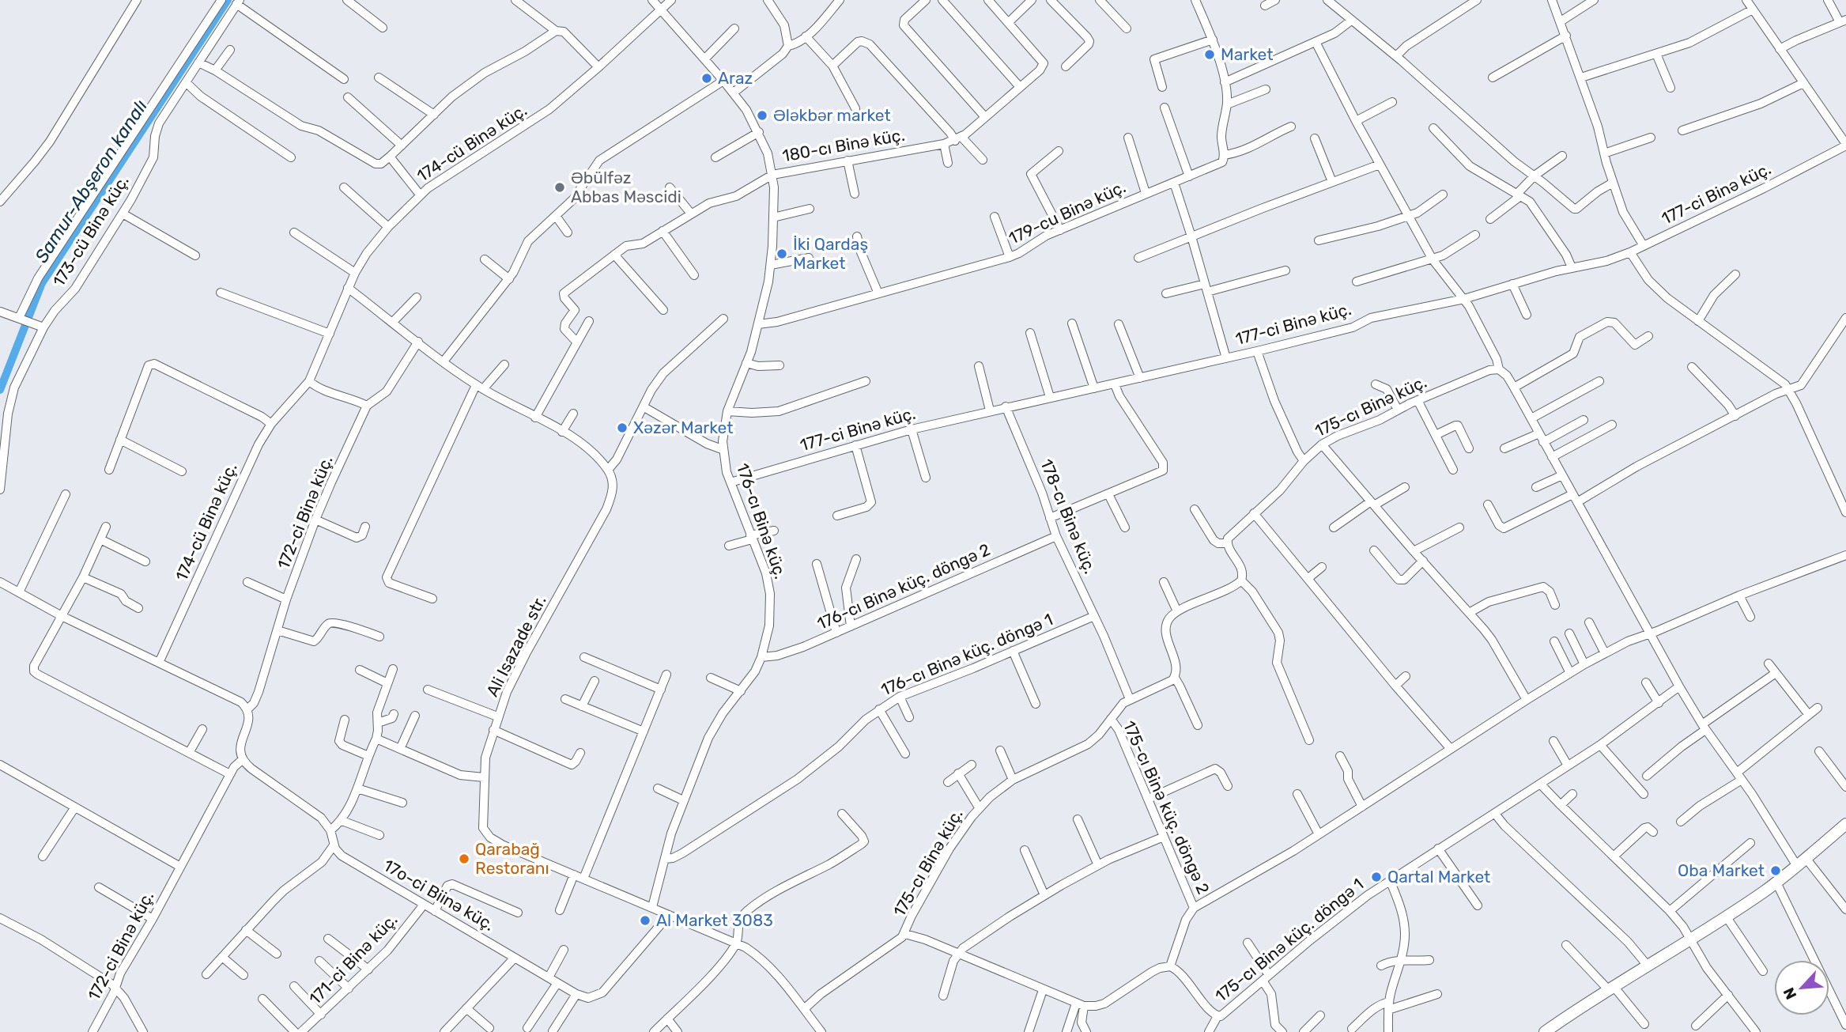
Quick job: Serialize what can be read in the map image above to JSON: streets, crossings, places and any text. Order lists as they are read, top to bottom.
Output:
{
  "streets": {
    "street": [
      "174-cü Binə küç.",
      "180-cı Binə küç.",
      "177-ci Binə küç.",
      "179-cu Binə küç.",
      "173-cü Binə küç.",
      "175-cı Binə küç.",
      "172-ci Binə küç.",
      "178-cı Binə küç.",
      "176-cı Binə küç.",
      "176-cı Binə küç. döngə 2",
      "Ali Isazade str.",
      "176-cı Binə küç. döngə 1",
      "175-cı Binə küç. döngə 2",
      "17o-ci Biinə küç.",
      "175-cı Binə küç. döngə 1",
      "171-ci Binə küç."
    ]
  },
  "crossings": [
    ["174-cü Binə küç.", "176-cı Binə küç."],
    ["180-cı Binə küç.", "176-cı Binə küç."],
    ["177-ci Binə küç.", "178-cı Binə küç."],
    ["177-ci Binə küç.", "176-cı Binə küç."],
    ["179-cu Binə küç.", "176-cı Binə küç."],
    ["175-cı Binə küç.", "178-cı Binə küç."],
    ["175-cı Binə küç.", "Ali Isazade str."],
    ["175-cı Binə küç.", "175-cı Binə küç. döngə 2"],
    ["178-cı Binə küç.", "176-cı Binə küç. döngə 2"],
    ["178-cı Binə küç.", "176-cı Binə küç. döngə 1"],
    ["176-cı Binə küç.", "176-cı Binə küç. döngə 2"],
    ["176-cı Binə küç.", "Ali Isazade str."],
    ["176-cı Binə küç.", "176-cı Binə küç. döngə 1"],
    ["17o-ci Biinə küç.", "171-ci Binə küç."]
  ],
  "water": ["Samur-Abşeron kanalı"],
  "places": [
    "Market",
    "Araz",
    "Ələkbər market",
    "Əbülfəz Abbas Məscidi",
    "İki Qardaş Market",
    "Xəzər Market",
    "Qarabağ Restoranı",
    "Oba Market",
    "Qartal Market",
    "Al Market 3083"
  ],
  "north": "bottom left"
}
